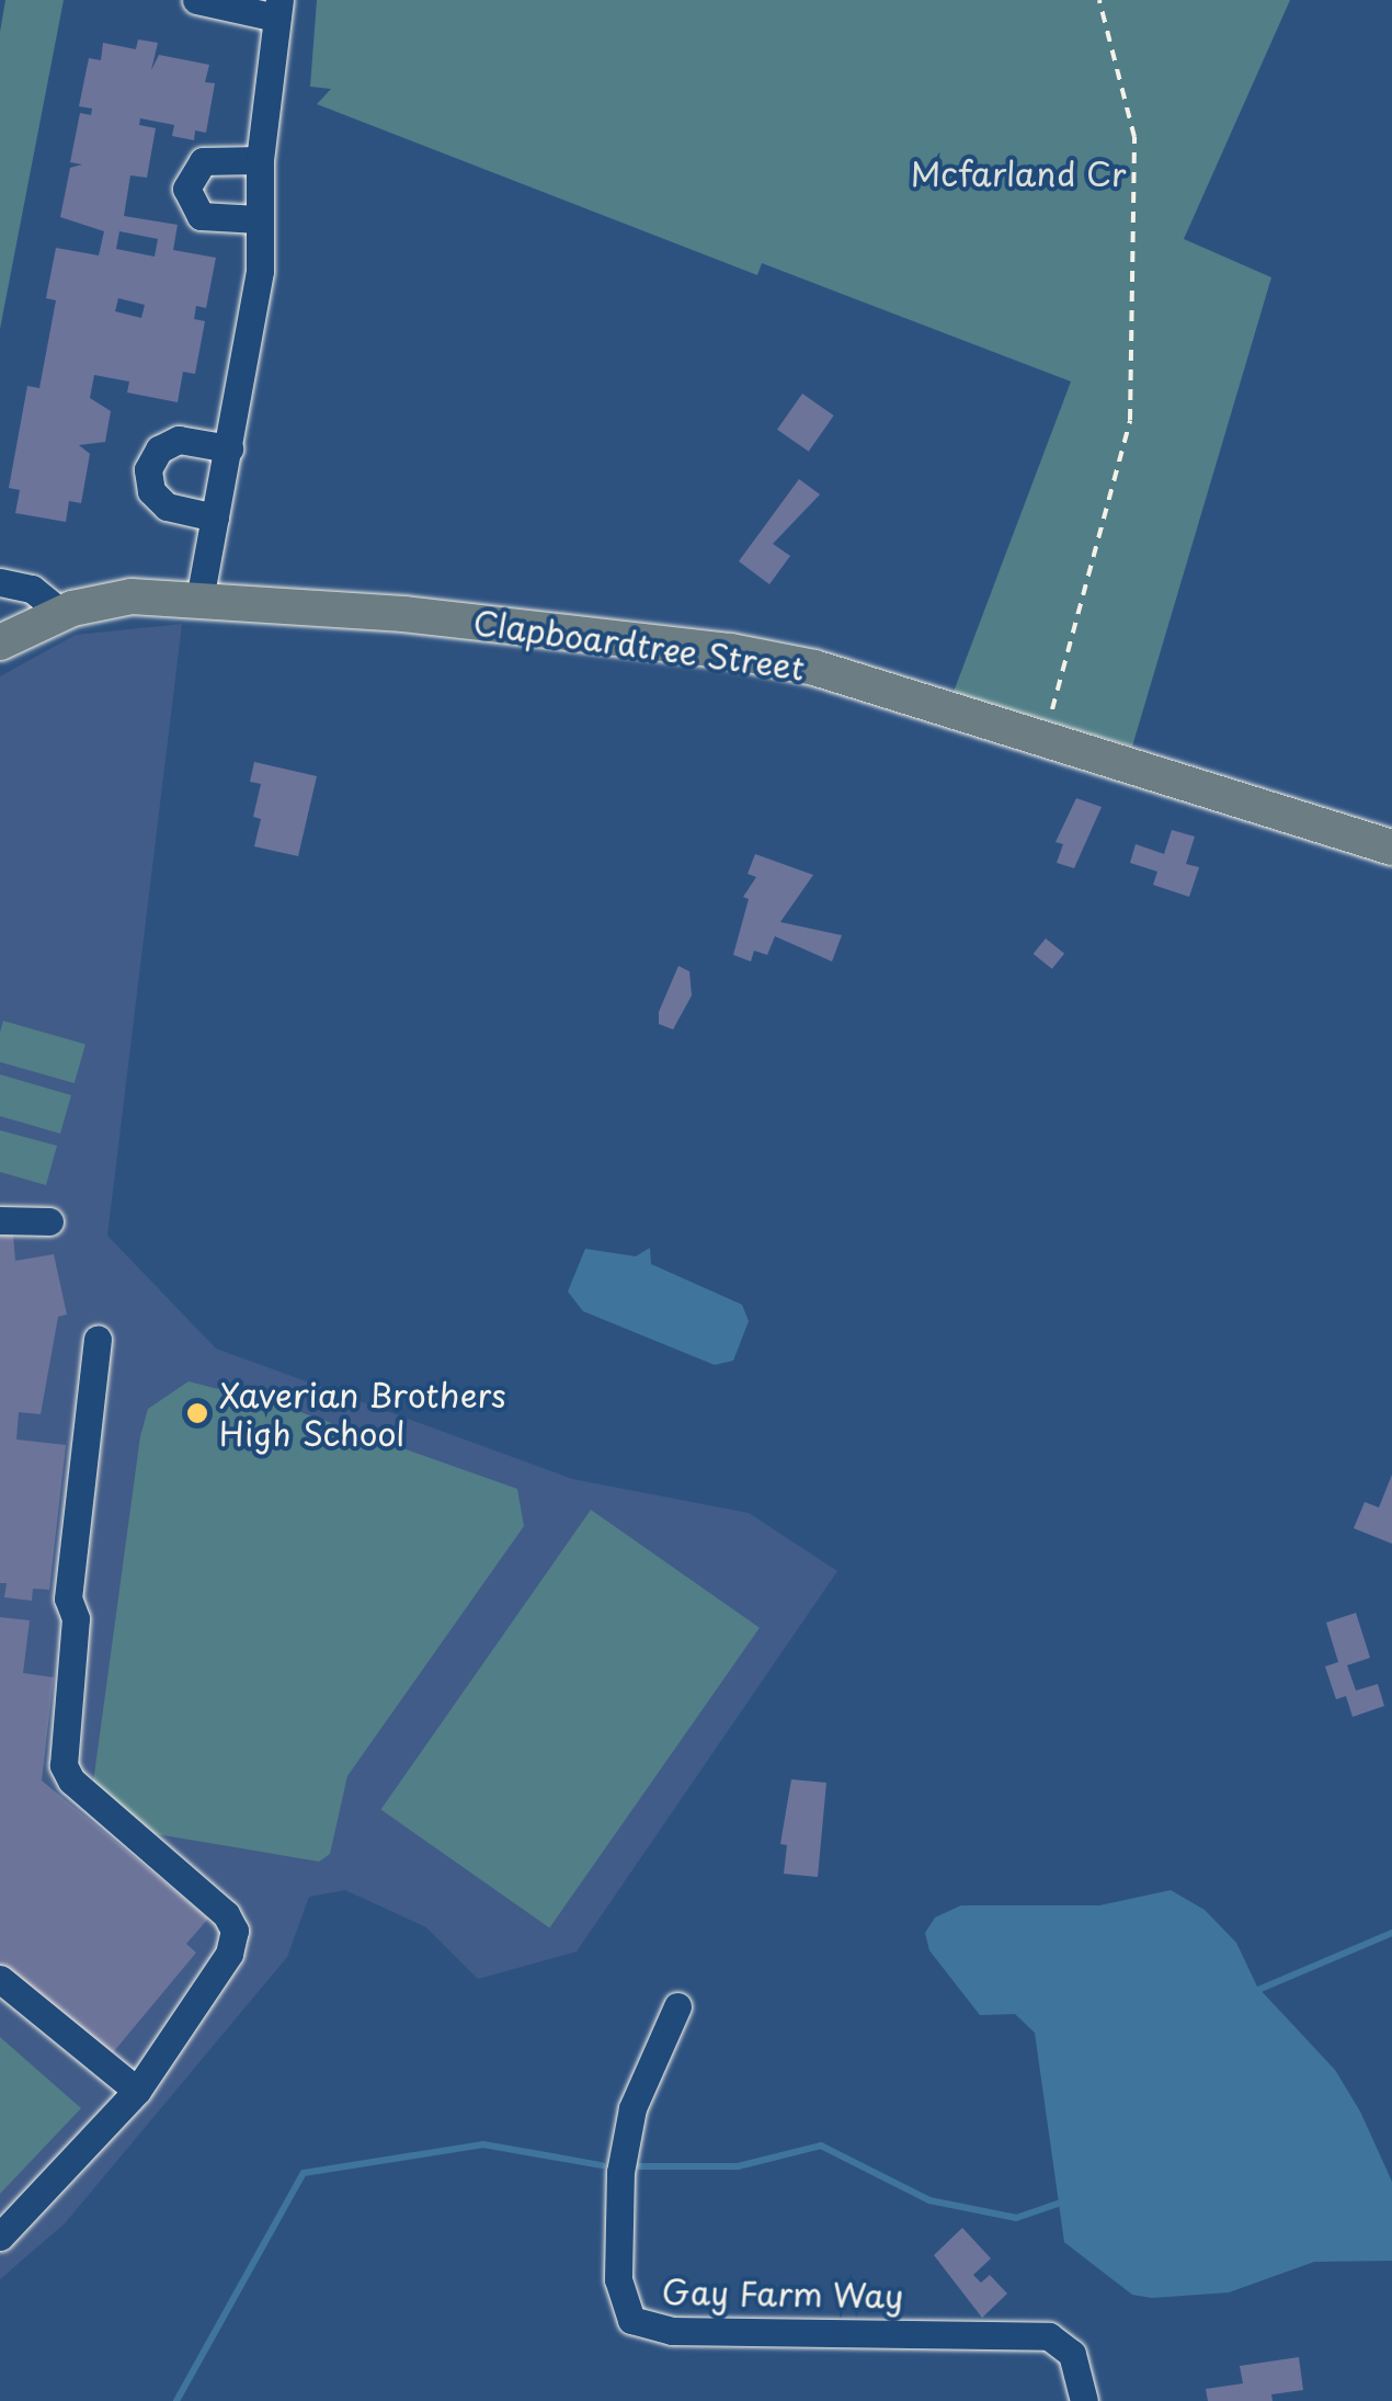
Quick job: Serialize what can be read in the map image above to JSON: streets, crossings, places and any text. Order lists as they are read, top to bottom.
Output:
{
  "streets": {
    "main road": ["Clapboardtree Street"],
    "street": ["Gay Farm Way"]
  },
  "parks": ["Mcfarland Cr"],
  "places": ["Xaverian Brothers High School"]
}
